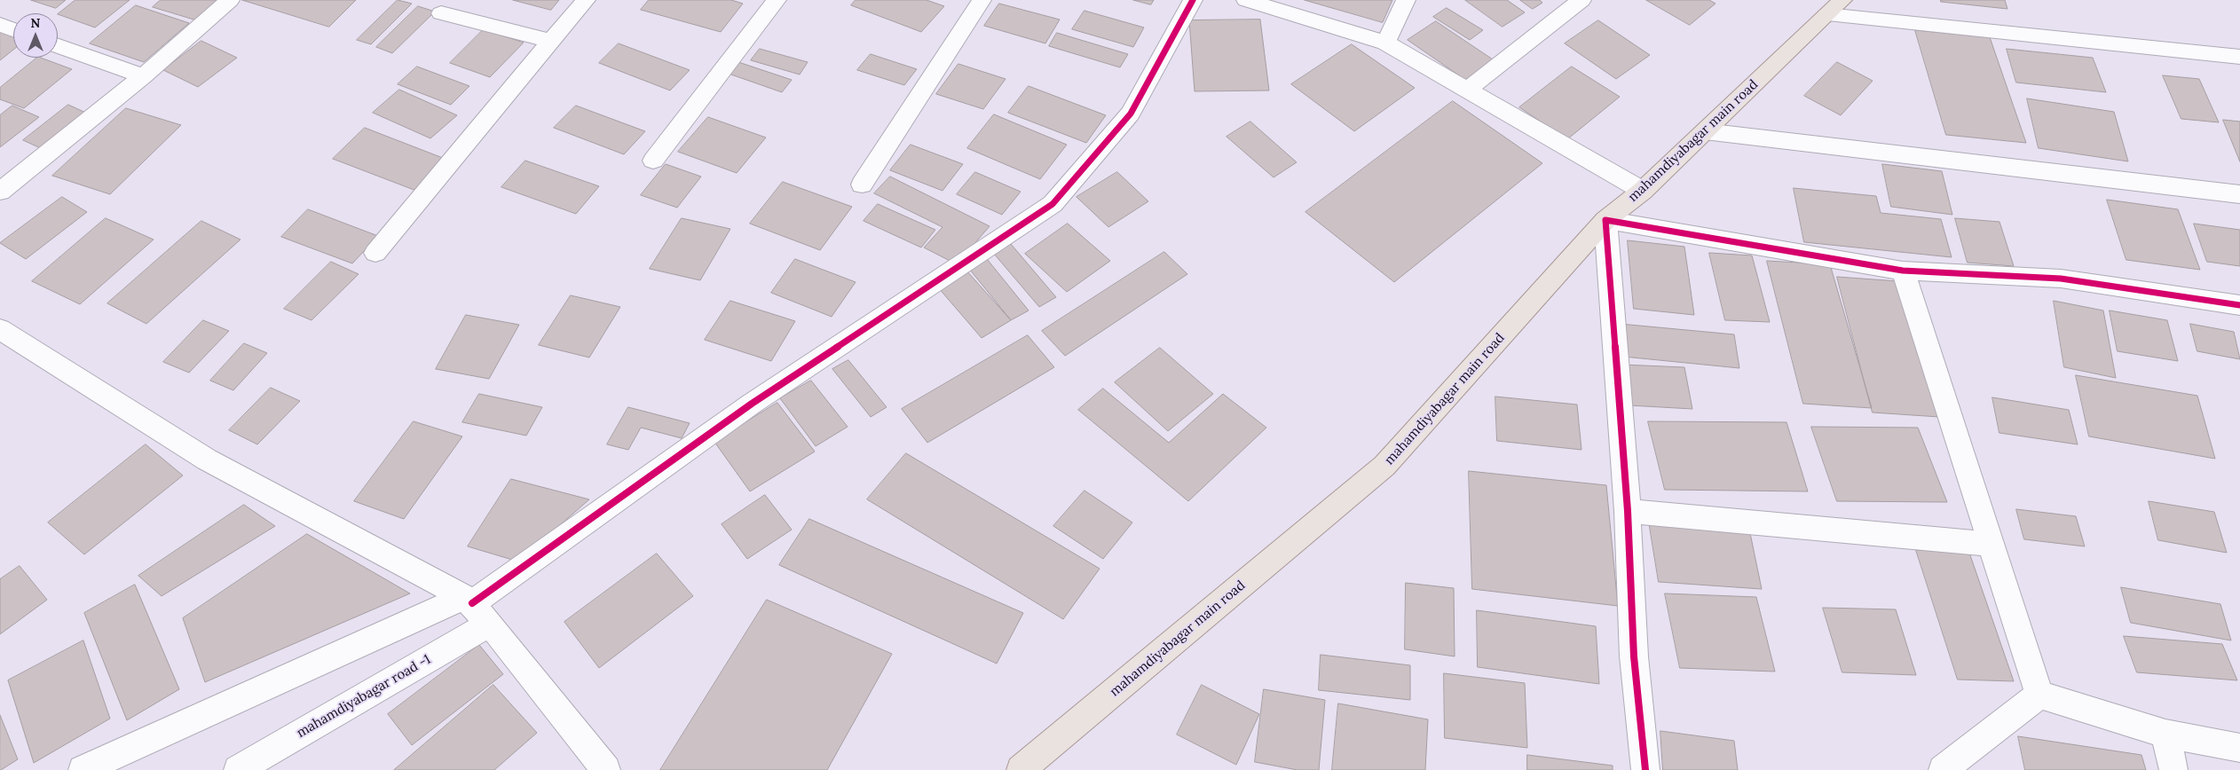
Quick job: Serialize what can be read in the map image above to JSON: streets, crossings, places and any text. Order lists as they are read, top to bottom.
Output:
{
  "streets": {
    "main road": ["mahamdiyabagar main road"],
    "street": ["mahamdiyabagar road -1"]
  },
  "north": "top"
}
